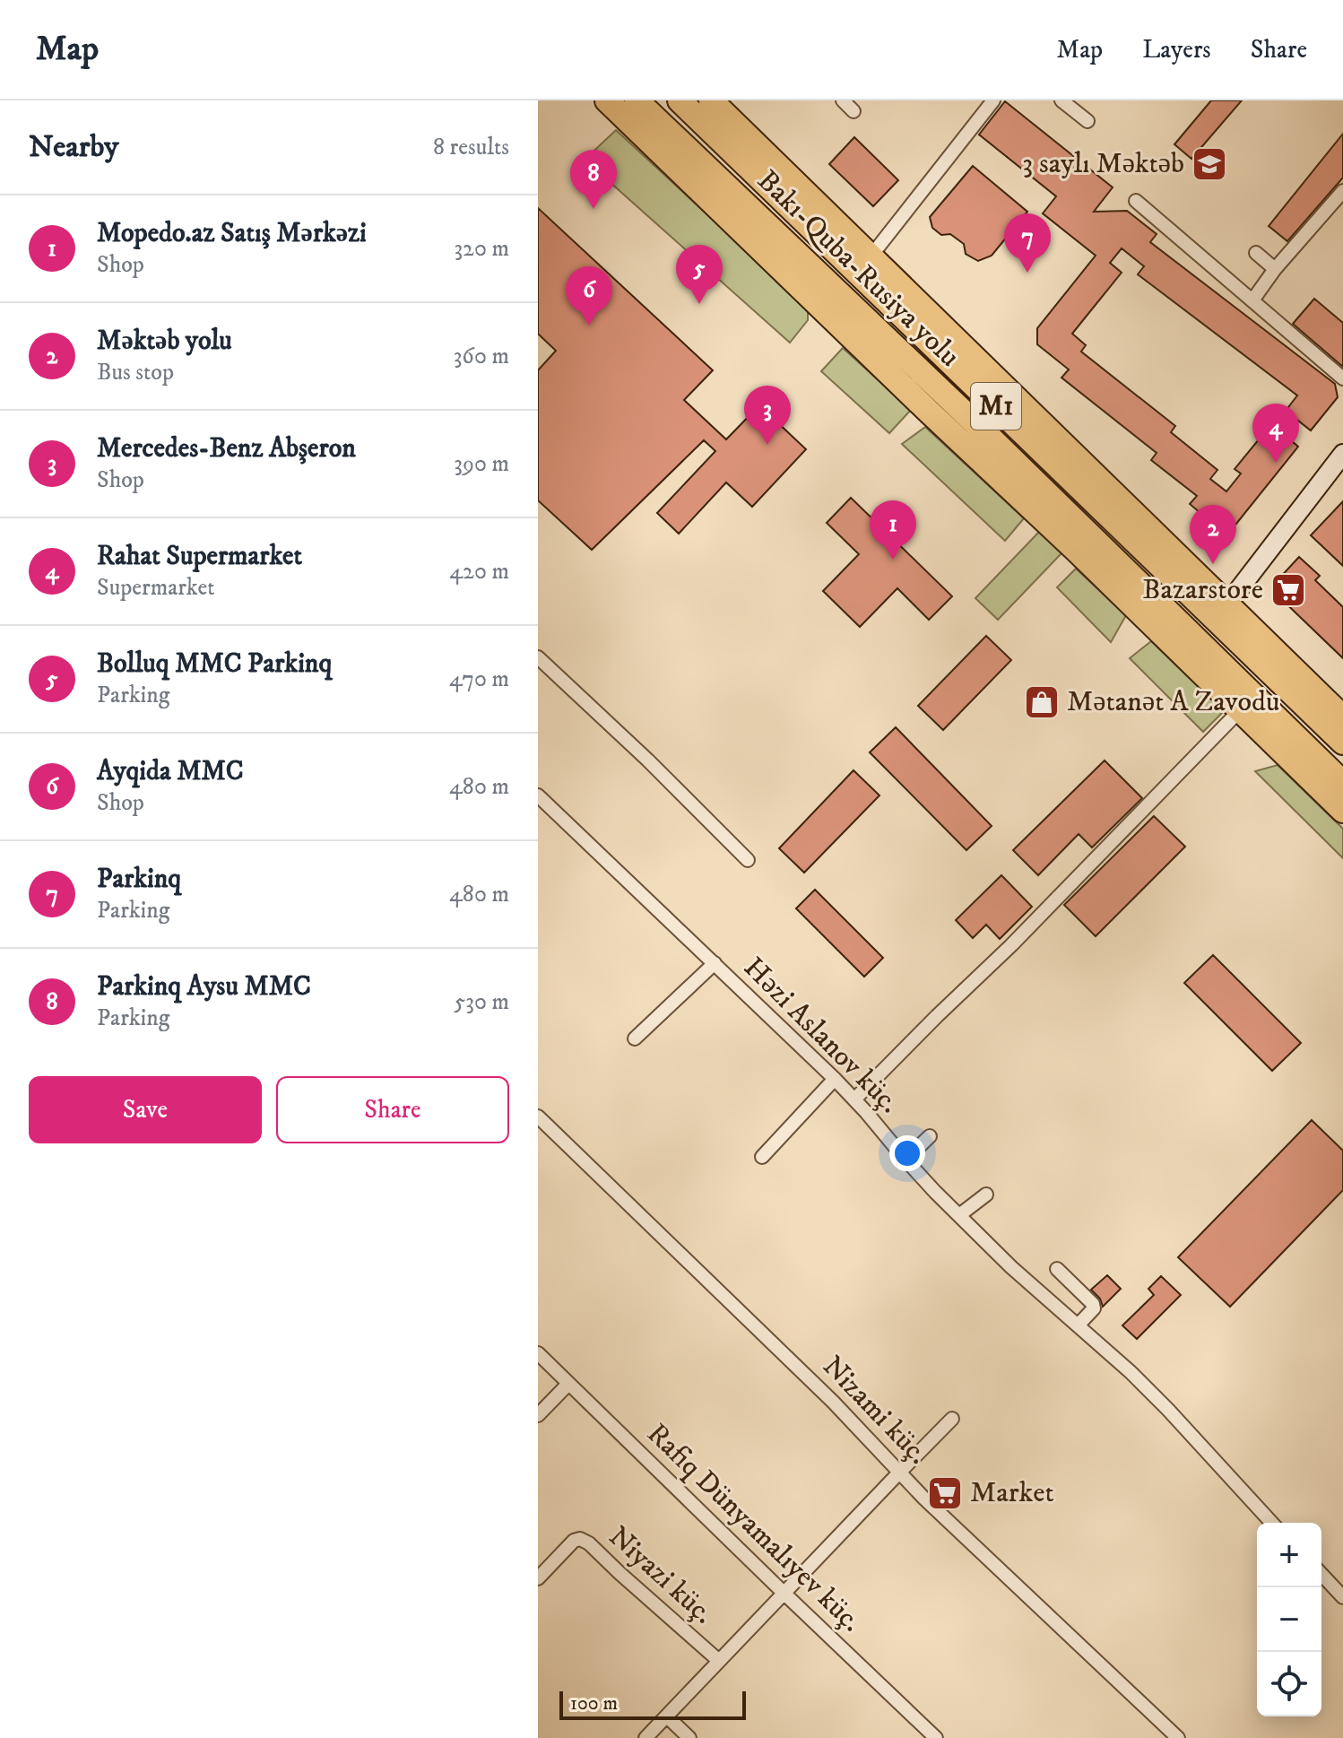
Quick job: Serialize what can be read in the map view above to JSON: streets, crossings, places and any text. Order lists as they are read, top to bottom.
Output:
{
  "streets": {
    "highway": ["Bakı-Quba-Rusiya yolu", "M1"],
    "street": [
      "Həzi Aslanov küç.",
      "Nizami küç.",
      "Rafiq Dünyamalıyev küç.",
      "Niyazi küç."
    ]
  },
  "places": {
    "school or university": ["3 saylı Məktəb"],
    "supermarket": ["Bazarstore", "Market"],
    "shop": ["Mətanət A Zavodu"]
  },
  "scale_bar": "100 m",
  "page": {
    "header": "Map",
    "nav": ["Map", "Layers", "Share"],
    "heading": ["Nearby", "8 results"],
    "pins": [
      "8",
      "7",
      "5",
      "6",
      "3",
      "4",
      "1",
      "2"
    ],
    "list": [
      {
        "mark": "1",
        "name": "Mopedo.az Satış Mərkəzi",
        "note": "Shop",
        "value": "320 m"
      },
      {
        "mark": "2",
        "name": "Məktəb yolu",
        "note": "Bus stop",
        "value": "360 m"
      },
      {
        "mark": "3",
        "name": "Mercedes-Benz Abşeron",
        "note": "Shop",
        "value": "390 m"
      },
      {
        "mark": "4",
        "name": "Rahat Supermarket",
        "note": "Supermarket",
        "value": "420 m"
      },
      {
        "mark": "5",
        "name": "Bolluq MMC Parkinq",
        "note": "Parking",
        "value": "470 m"
      },
      {
        "mark": "6",
        "name": "Ayqida MMC",
        "note": "Shop",
        "value": "480 m"
      },
      {
        "mark": "7",
        "name": "Parkinq",
        "note": "Parking",
        "value": "480 m"
      },
      {
        "mark": "8",
        "name": "Parkinq Aysu MMC",
        "note": "Parking",
        "value": "530 m"
      }
    ],
    "buttons": ["Save", "Share"],
    "map_buttons": ["+", "−"],
    "scale": "100 m"
  }
}
